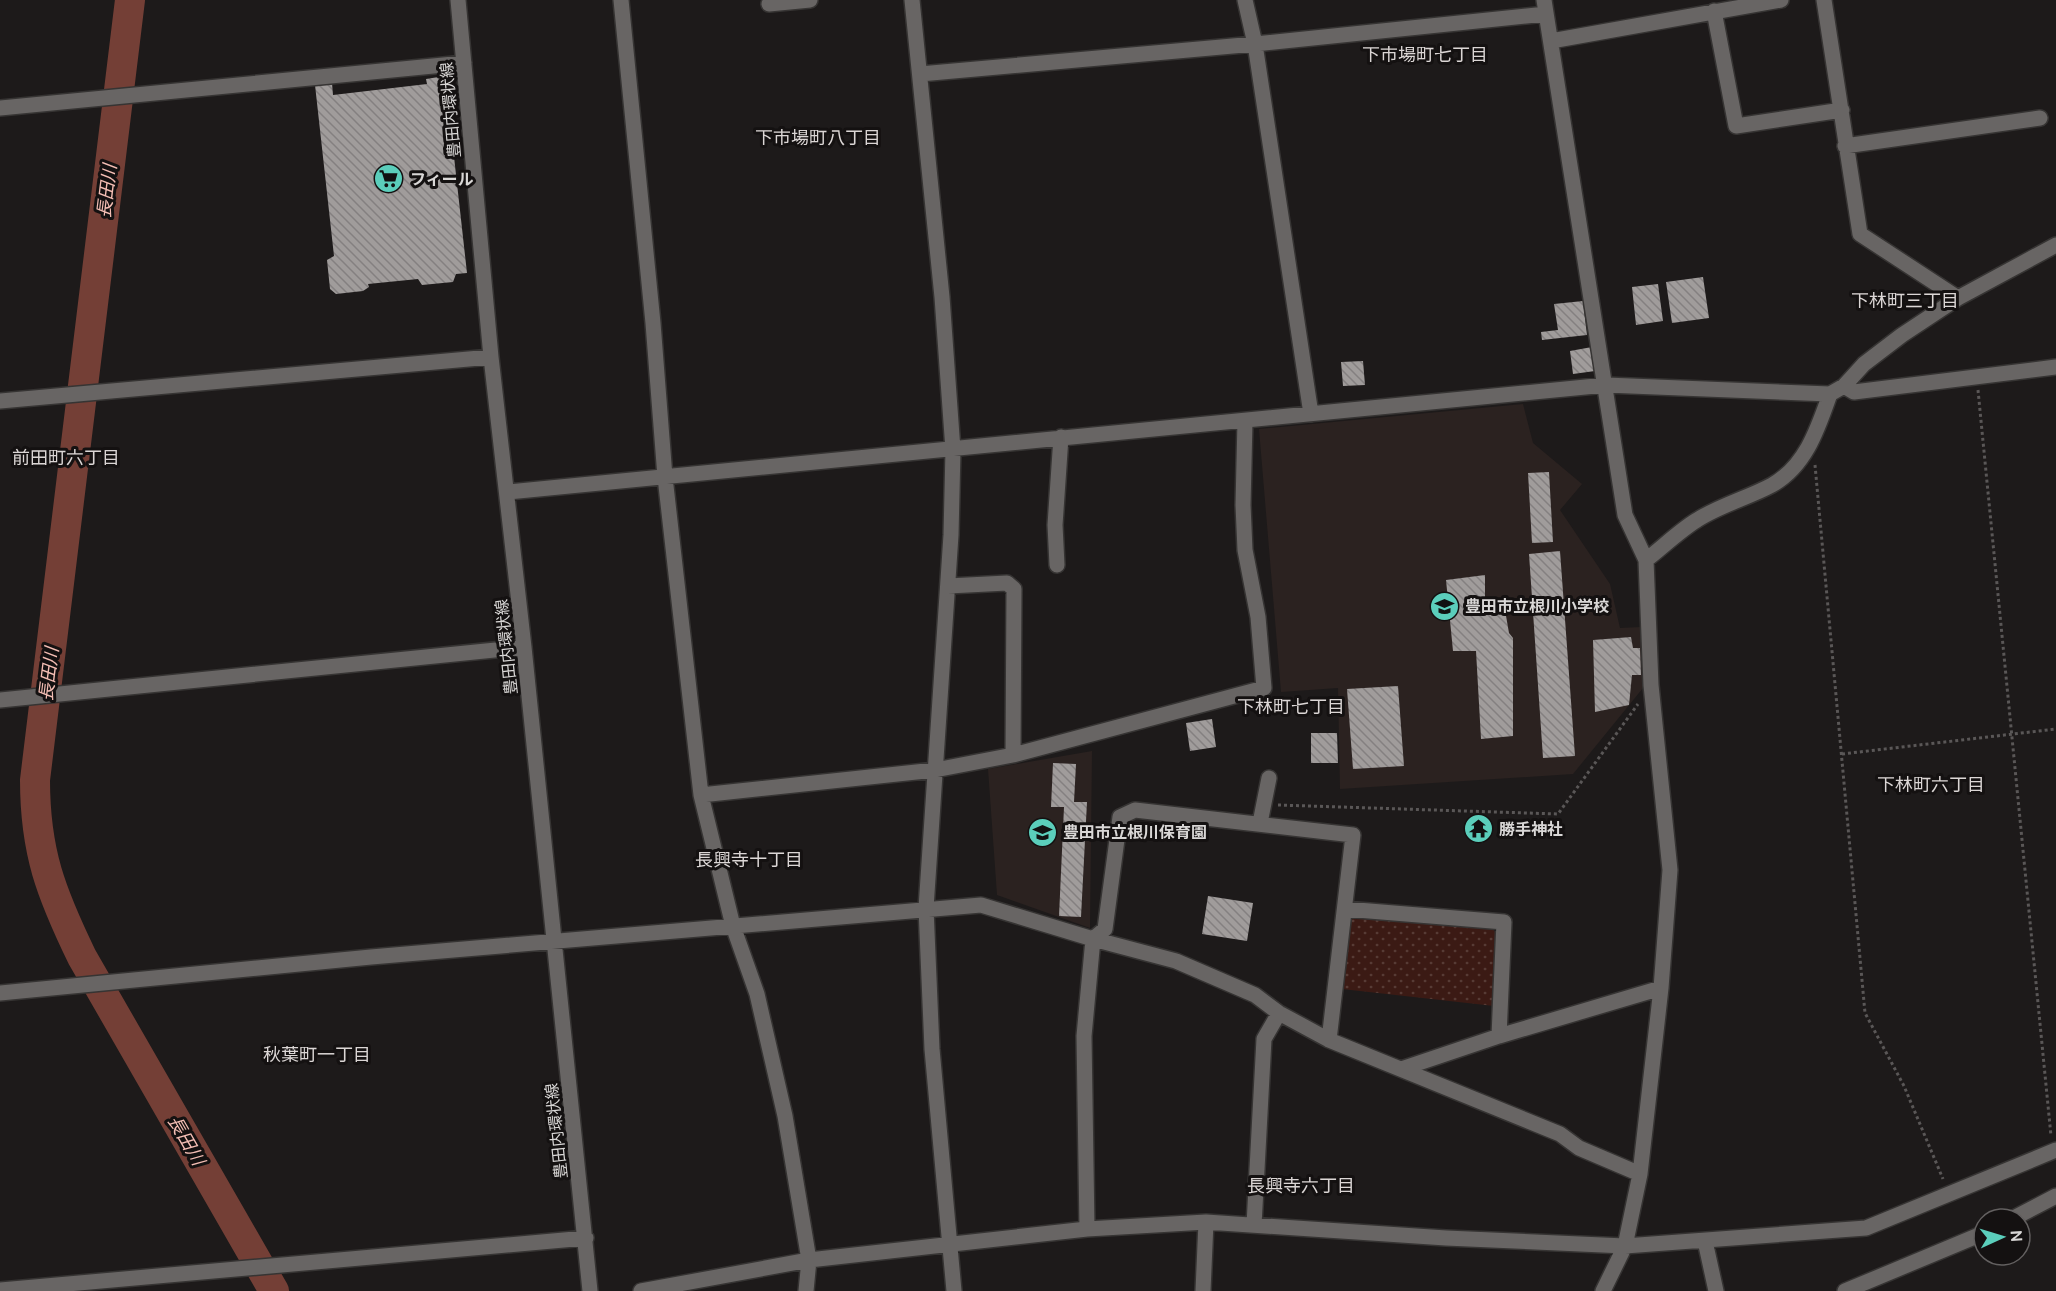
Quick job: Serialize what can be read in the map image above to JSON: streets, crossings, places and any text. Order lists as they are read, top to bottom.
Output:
{
  "streets": {
    "street": ["豊田内環状線"]
  },
  "districts": [
    "下市場町七丁目",
    "下市場町八丁目",
    "下林町三丁目",
    "前田町六丁目",
    "下林町七丁目",
    "下林町六丁目",
    "長興寺十丁目",
    "秋葉町一丁目",
    "長興寺六丁目"
  ],
  "water": ["長田川"],
  "places": {
    "supermarket": ["フィール"],
    "school or university": ["豊田市立根川小学校", "豊田市立根川保育園"],
    "temple": ["勝手神社"]
  },
  "north": "right"
}
